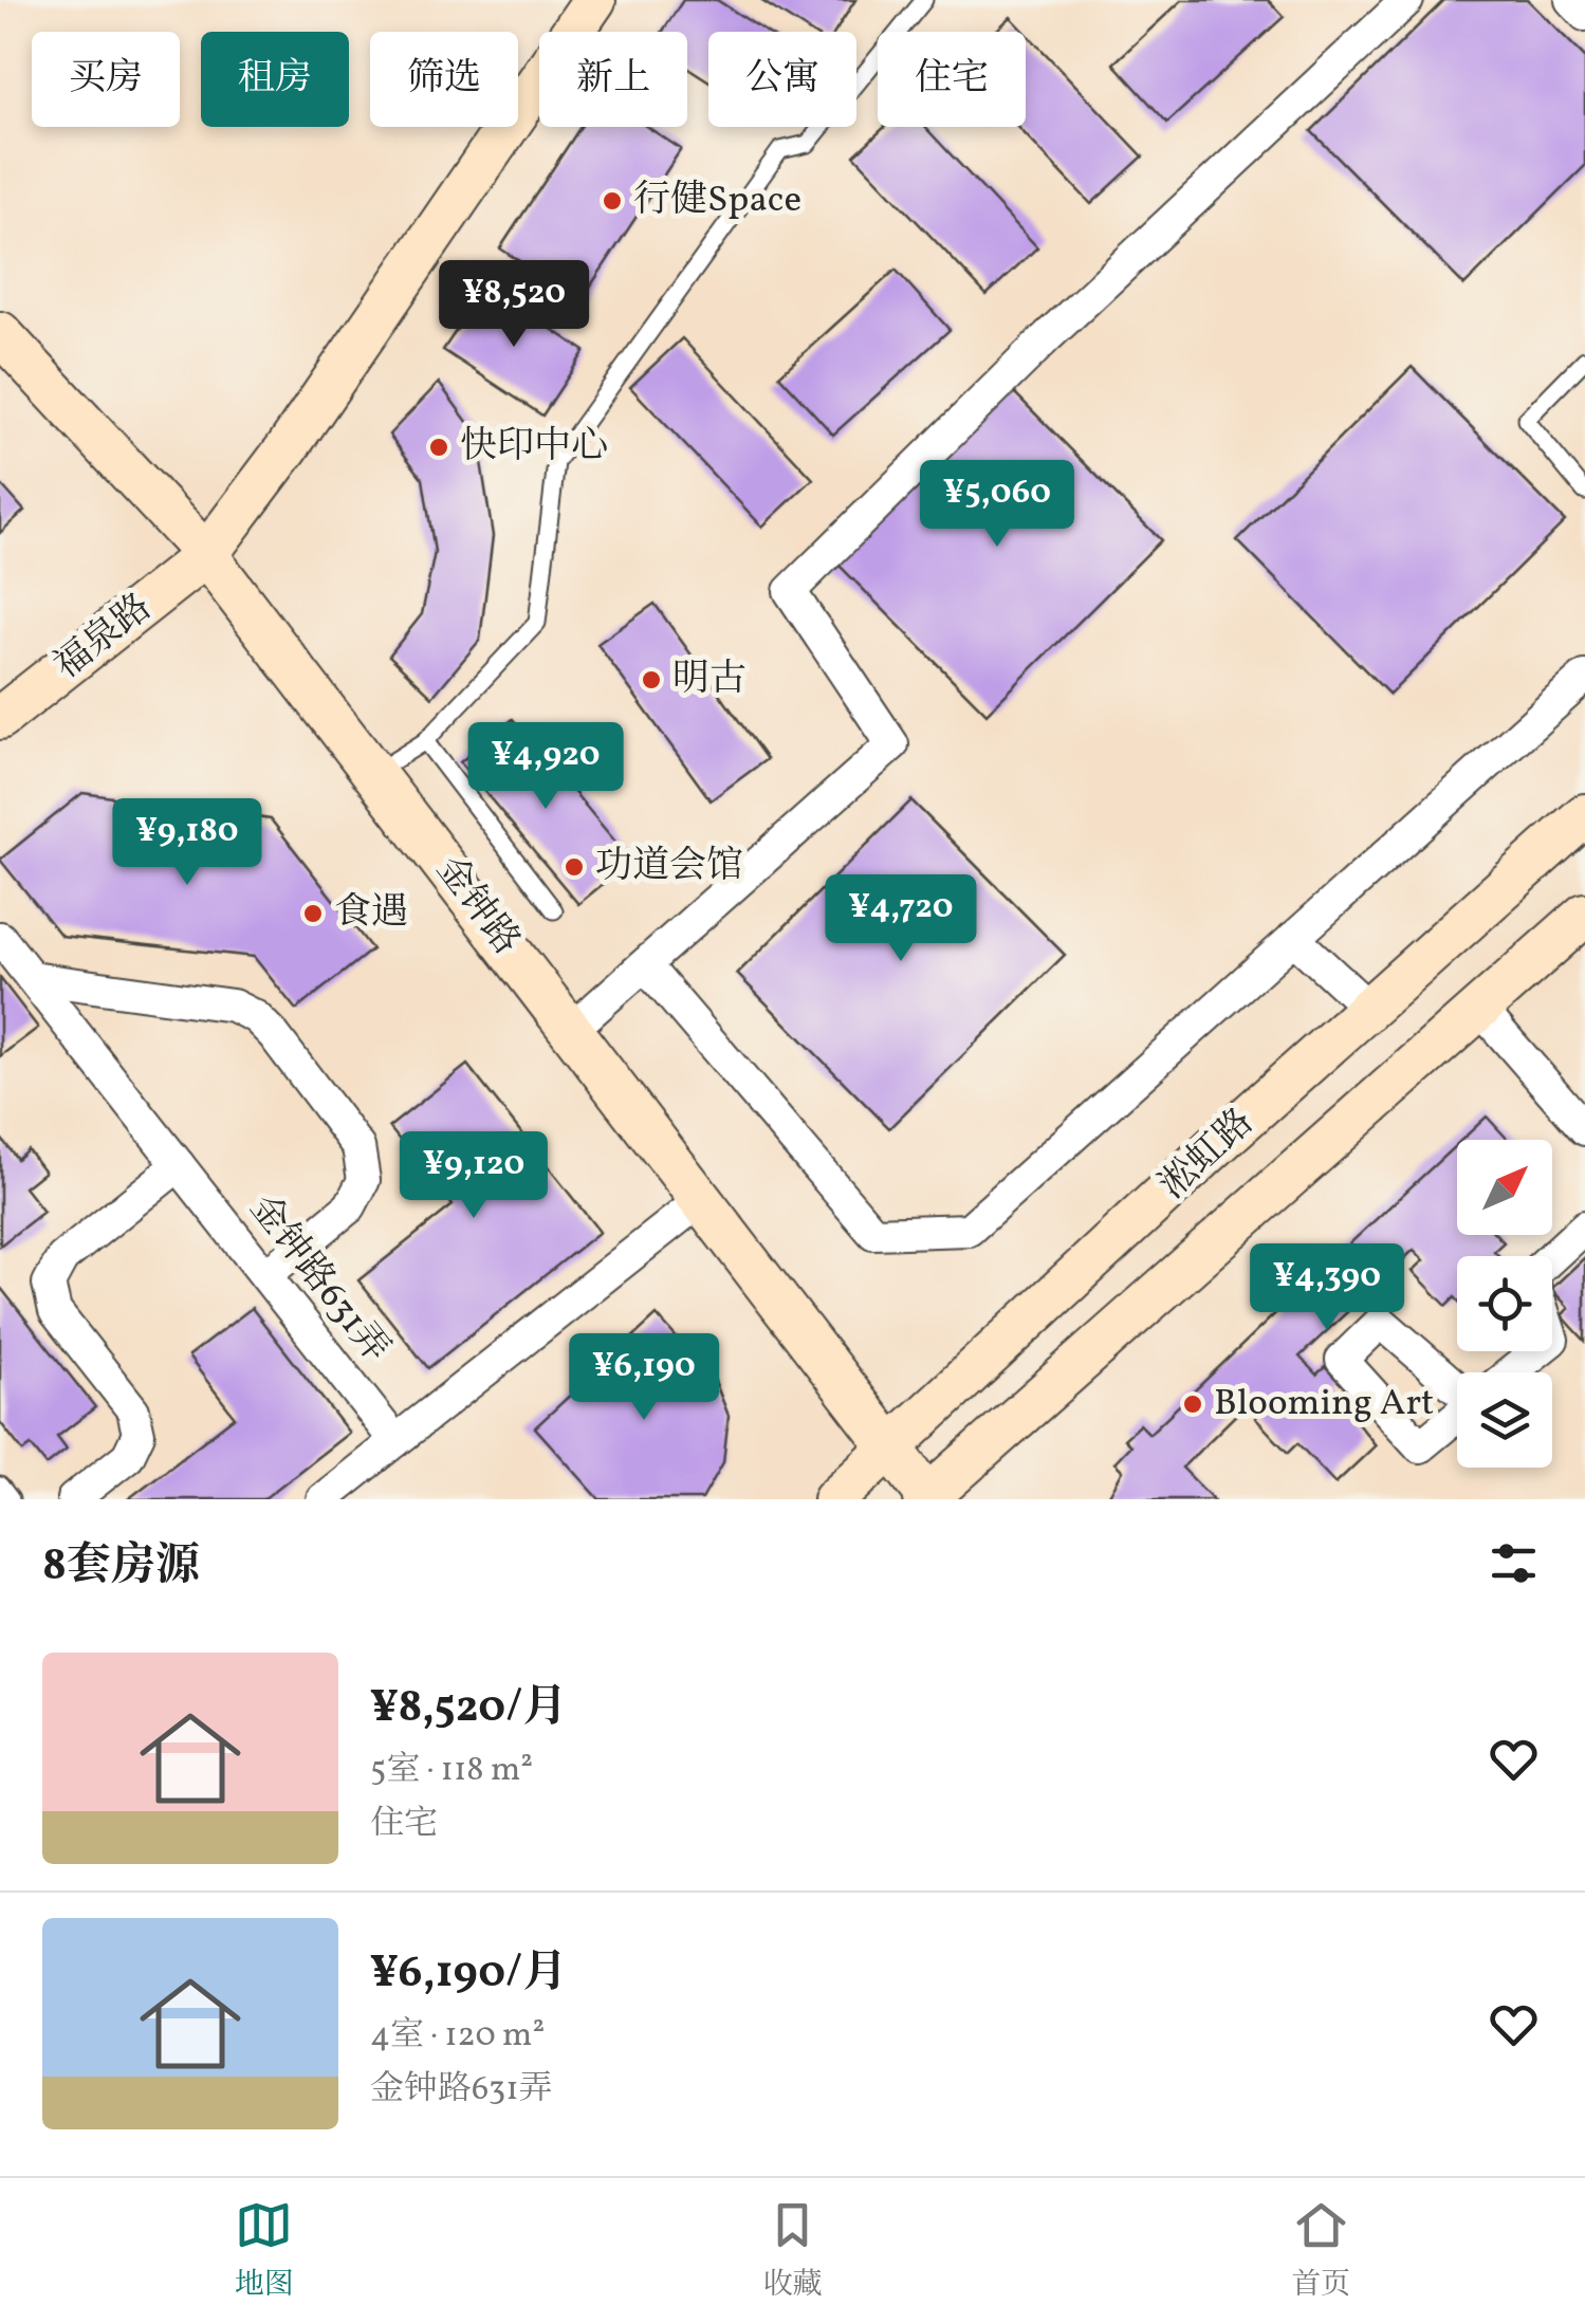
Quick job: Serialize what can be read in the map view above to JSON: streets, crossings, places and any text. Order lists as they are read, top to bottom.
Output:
{
  "streets": {
    "street": [
      "福泉路",
      "金钟路",
      "淞虹路",
      "金钟路631弄"
    ]
  },
  "crossings": [
    ["福泉路", "金钟路"],
    ["金钟路", "淞虹路"]
  ],
  "places": [
    "行健Space",
    "快印中心",
    "明古",
    "功道会馆",
    "食遇",
    "Blooming Art"
  ],
  "north": "top right",
  "page": {
    "chip": [
      "买房",
      "租房",
      "筛选",
      "新上",
      "公寓",
      "住宅"
    ],
    "price": [
      "¥8,520",
      "¥5,060",
      "¥4,920",
      "¥9,180",
      "¥4,720",
      "¥9,120",
      "¥4,390",
      "¥6,190"
    ],
    "heading": "8套房源",
    "list": [
      {
        "name": "¥8,520/月",
        "note": "5室 · 118 m² · 住宅"
      },
      {
        "name": "¥6,190/月",
        "note": "4室 · 120 m² · 金钟路631弄"
      }
    ],
    "tabs": ["地图", "收藏", "首页"]
  }
}
